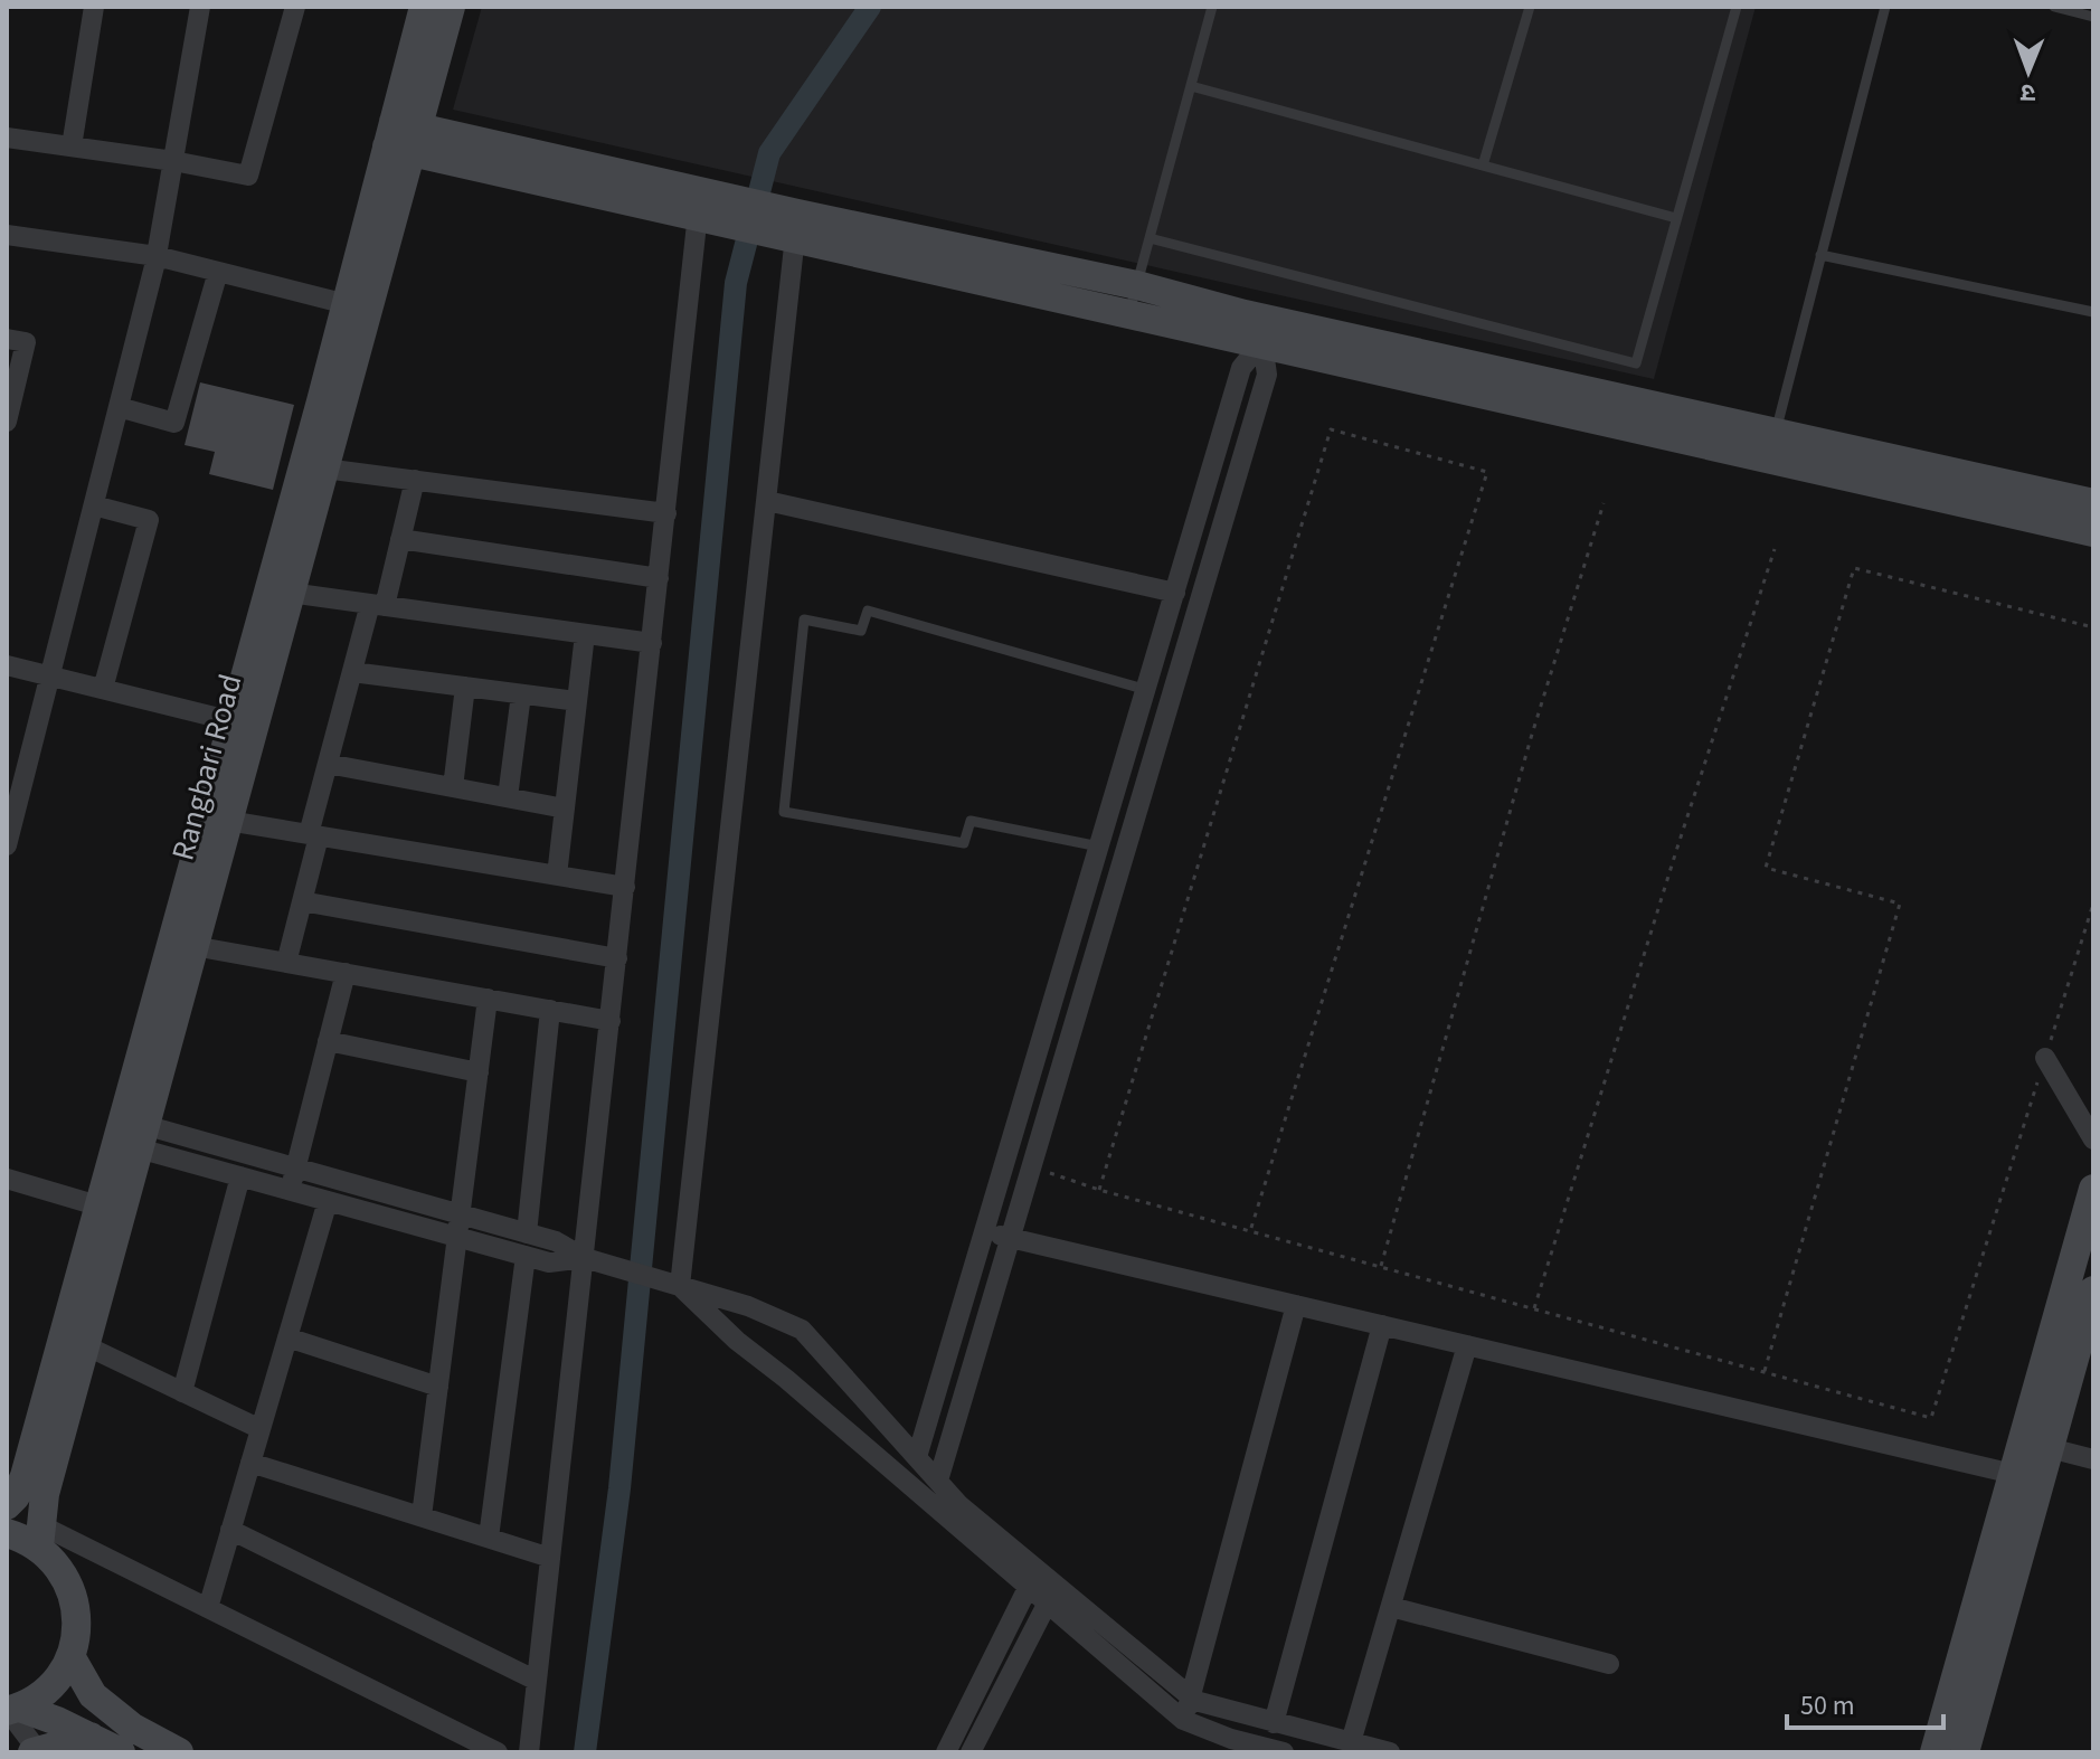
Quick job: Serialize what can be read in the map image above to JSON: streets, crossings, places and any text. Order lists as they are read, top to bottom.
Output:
{
  "streets": {
    "street": ["Rangbari Road"]
  },
  "scale_bar": "50 m",
  "north": "bottom"
}
